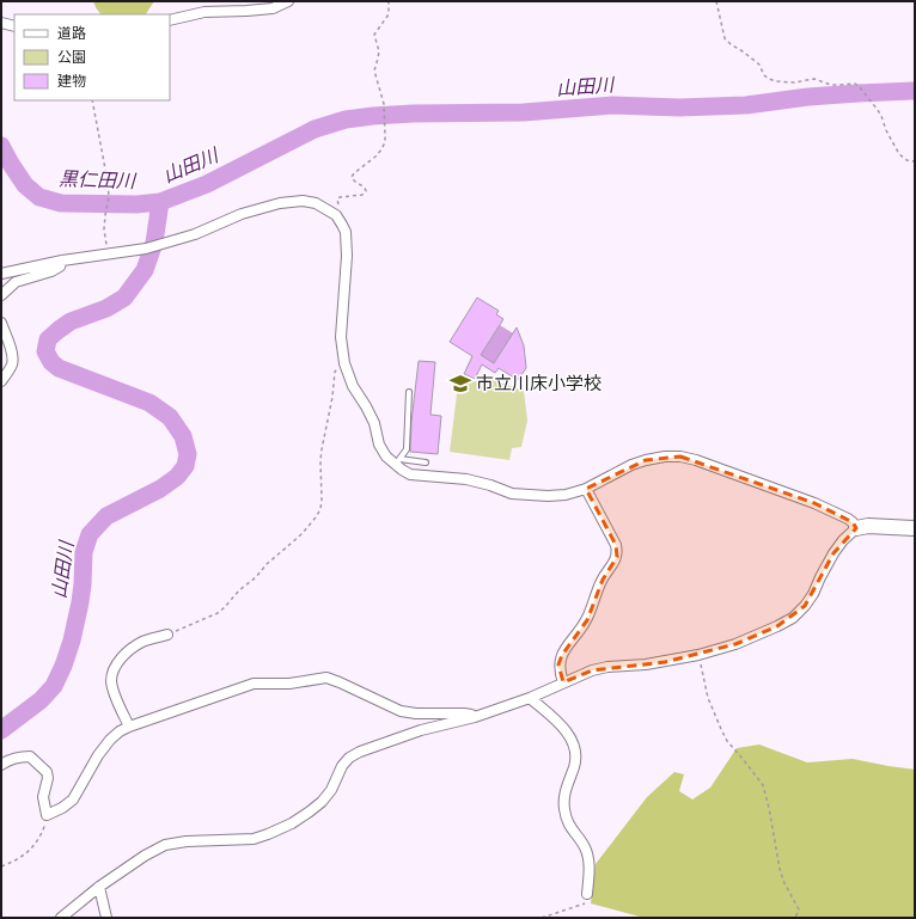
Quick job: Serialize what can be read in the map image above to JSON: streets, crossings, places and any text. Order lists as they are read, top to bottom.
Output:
{
  "water": ["山田川", "黒仁田川"],
  "places": {
    "school or university": ["市立川床小学校"]
  },
  "legend": ["道路", "公園", "建物"]
}
